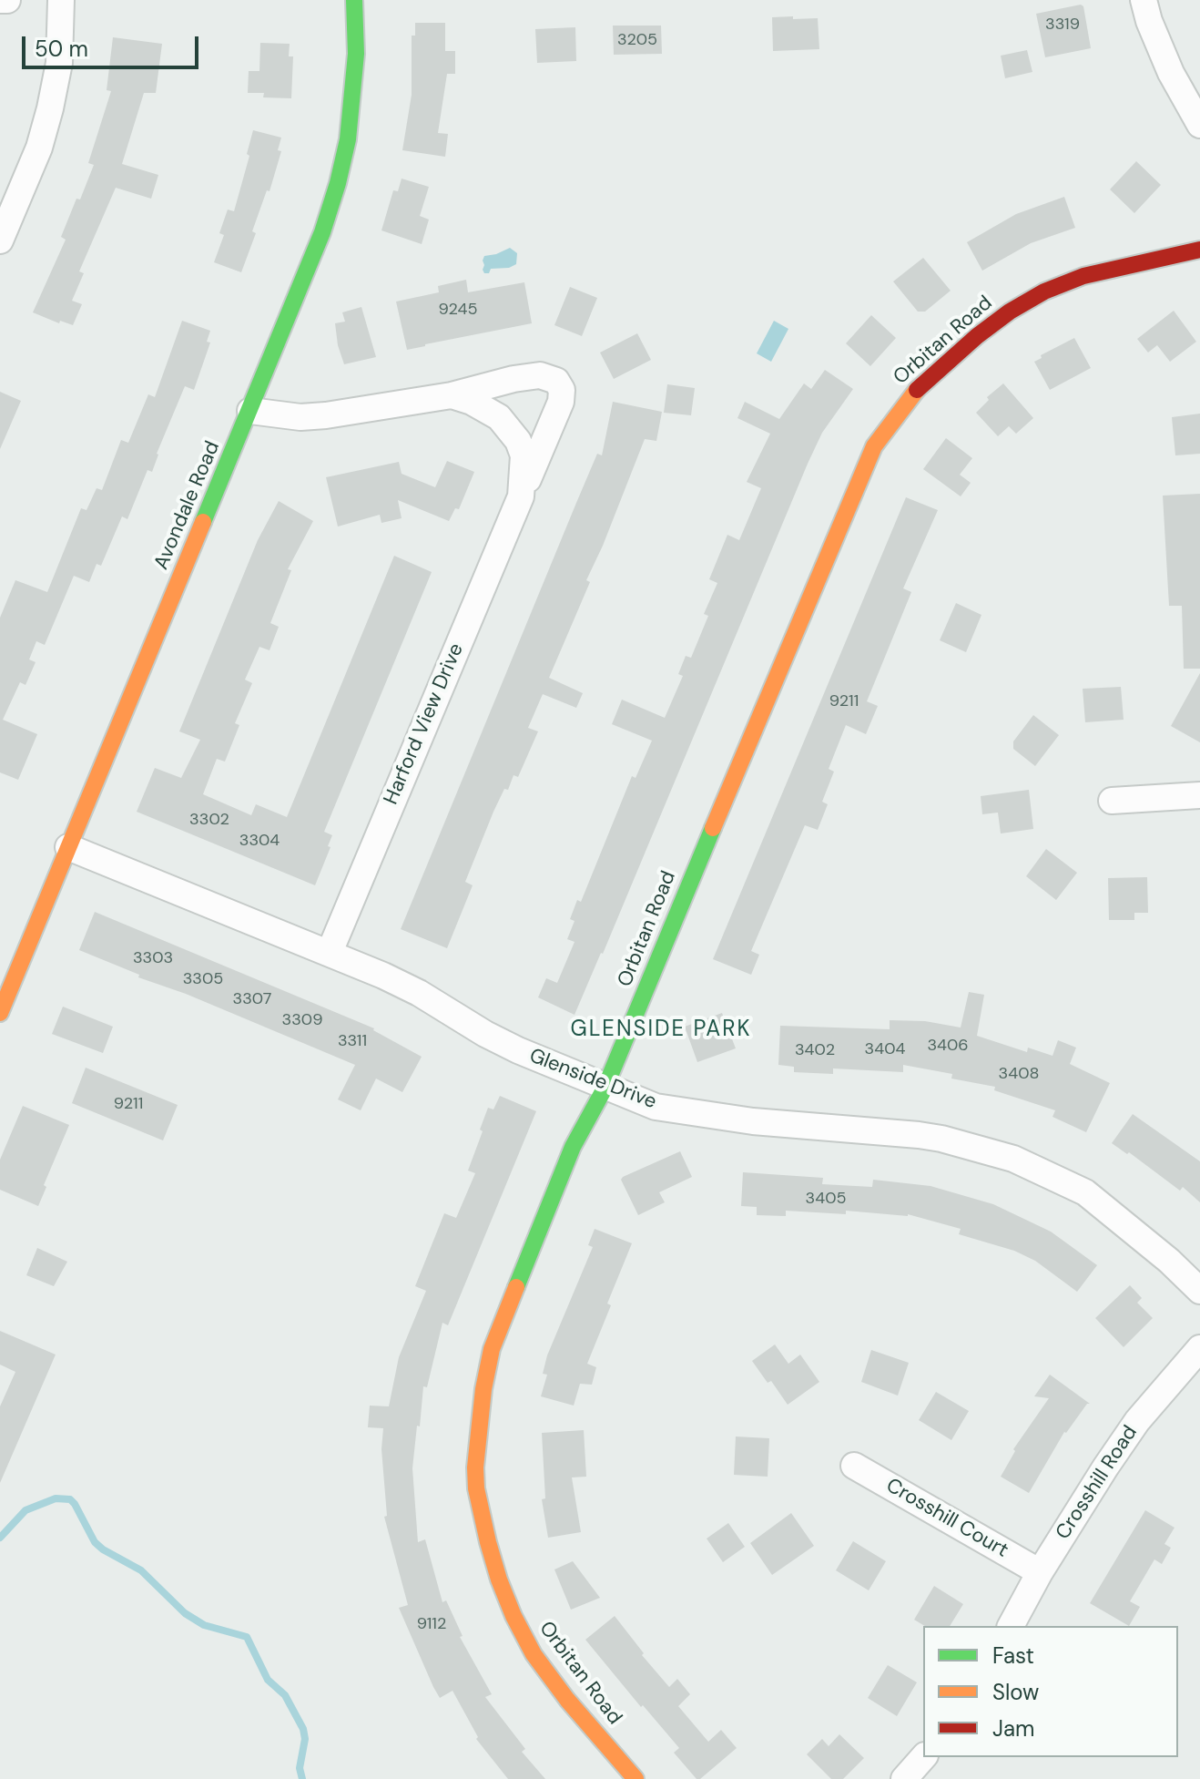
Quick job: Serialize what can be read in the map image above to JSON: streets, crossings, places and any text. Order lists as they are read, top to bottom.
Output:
{
  "streets": {
    "street": [
      "Orbitan Road",
      "Avondale Road",
      "Harford View Drive",
      "Glenside Drive",
      "Crosshill Road",
      "Crosshill Court"
    ]
  },
  "crossings": [
    ["Orbitan Road", "Glenside Drive"],
    ["Avondale Road", "Harford View Drive"],
    ["Avondale Road", "Glenside Drive"],
    ["Harford View Drive", "Glenside Drive"],
    ["Crosshill Road", "Crosshill Court"]
  ],
  "districts": ["GLENSIDE PARK"],
  "house_numbers": [
    "3319",
    "3205",
    "9245",
    "9211",
    "3302",
    "3304",
    "3303",
    "3305",
    "3307",
    "3309",
    "3311",
    "3406",
    "3404",
    "3402",
    "3408",
    "9211",
    "3405",
    "9112"
  ],
  "legend": ["Fast", "Slow", "Jam"],
  "scale_bar": "50 m"
}
